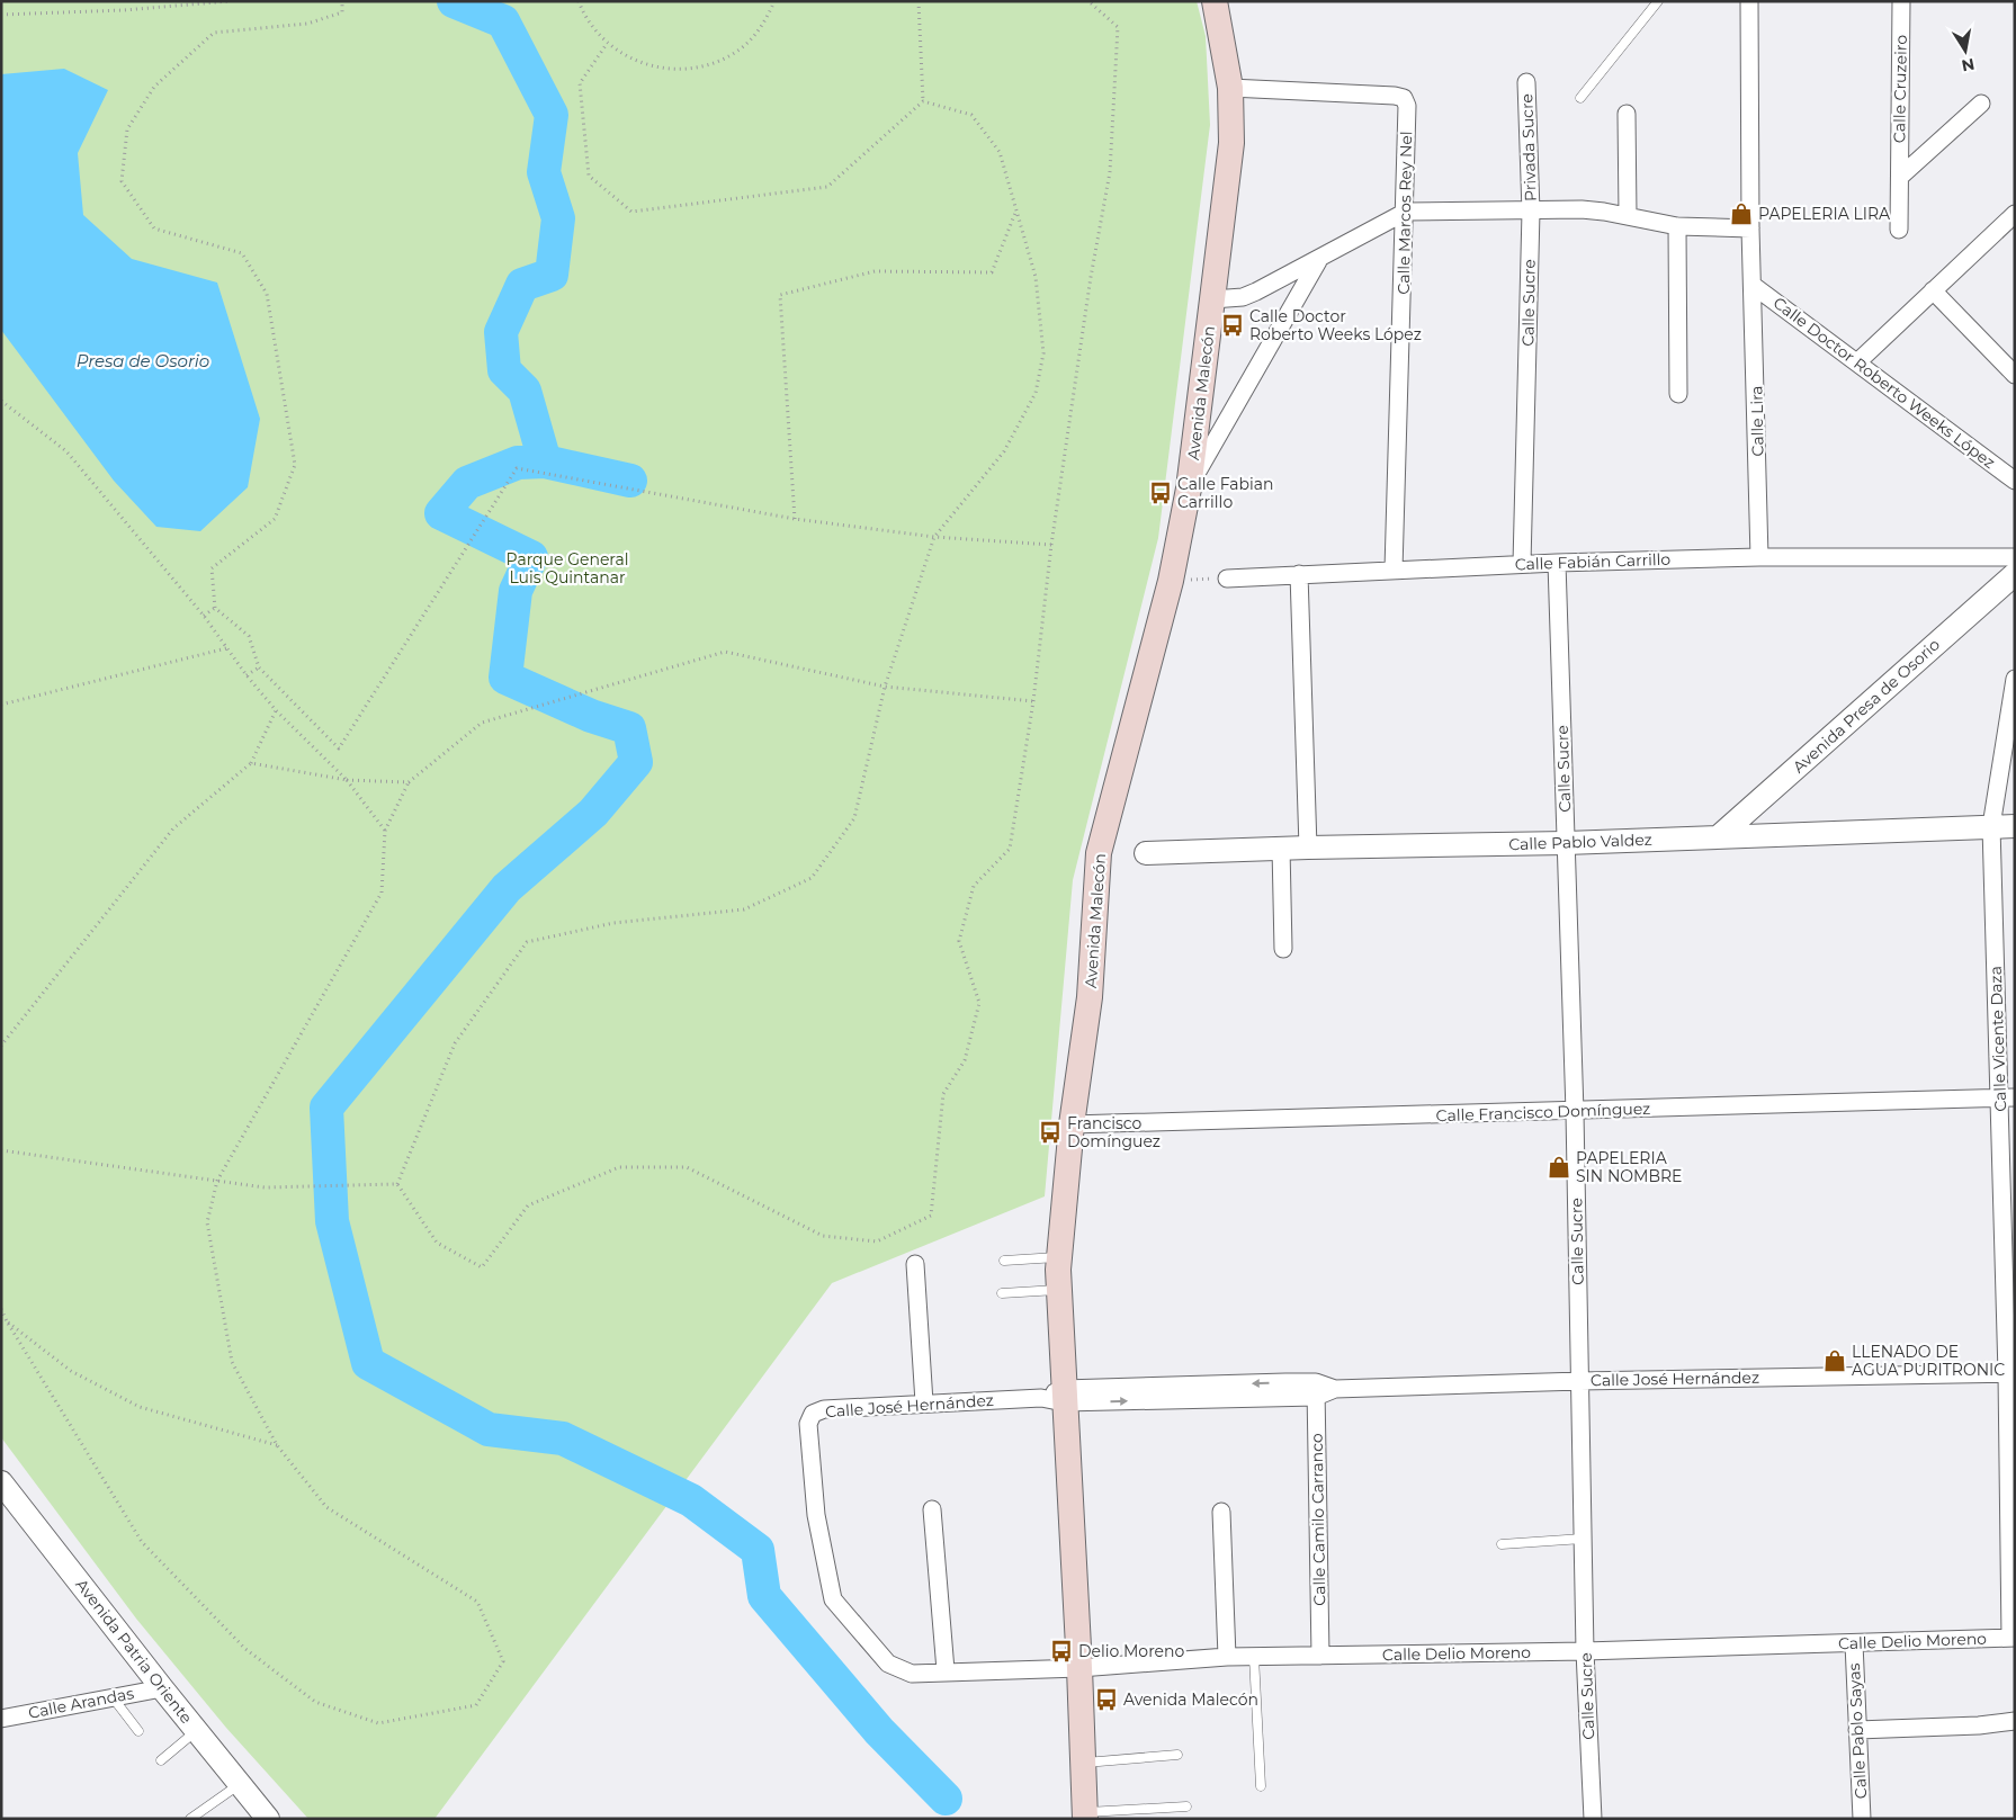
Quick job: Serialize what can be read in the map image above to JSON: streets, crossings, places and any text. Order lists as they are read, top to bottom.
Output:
{
  "streets": {
    "main road": ["Avenida Malecón"],
    "street": [
      "Calle Cruzeiro",
      "Privada Sucre",
      "Calle Marcos Rey Nel",
      "Calle Sucre",
      "Calle Doctor Roberto Weeks López",
      "Calle Lira",
      "Calle Fabián Carrillo",
      "Avenida Presa de Osorio",
      "Calle Pablo Valdez",
      "Calle Vicente Daza",
      "Calle Francisco Domínguez",
      "Calle José Hernández",
      "Calle Camilo Carranco",
      "Calle Delio Moreno",
      "Avenida Patria Oriente",
      "Calle Arandas",
      "Calle Pablo Sayas"
    ]
  },
  "crossings": [
    ["Privada Sucre", "Calle Sucre"],
    ["Calle Marcos Rey Nel", "Avenida Malecón"],
    ["Calle Marcos Rey Nel", "Calle Fabián Carrillo"],
    ["Calle Sucre", "Calle Fabián Carrillo"],
    ["Calle Sucre", "Calle Pablo Valdez"],
    ["Calle Sucre", "Calle Francisco Domínguez"],
    ["Calle Sucre", "Calle José Hernández"],
    ["Calle Sucre", "Calle Delio Moreno"],
    ["Calle Doctor Roberto Weeks López", "Calle Lira"],
    ["Avenida Malecón", "Calle Francisco Domínguez"],
    ["Avenida Malecón", "Calle José Hernández"],
    ["Avenida Malecón", "Calle Delio Moreno"],
    ["Calle Lira", "Calle Fabián Carrillo"],
    ["Avenida Presa de Osorio", "Calle Pablo Valdez"],
    ["Calle Pablo Valdez", "Calle Vicente Daza"],
    ["Calle Vicente Daza", "Calle Francisco Domínguez"],
    ["Calle Vicente Daza", "Calle José Hernández"],
    ["Calle Vicente Daza", "Calle Delio Moreno"],
    ["Calle José Hernández", "Calle Camilo Carranco"],
    ["Calle José Hernández", "Calle Delio Moreno"],
    ["Calle Camilo Carranco", "Calle Delio Moreno"],
    ["Calle Delio Moreno", "Calle Pablo Sayas"],
    ["Avenida Patria Oriente", "Calle Arandas"]
  ],
  "water": ["Presa de Osorio"],
  "parks": ["Parque General Luis Quintanar"],
  "places": {
    "shop": ["PAPELERIA LIRA", "PAPELERIA SIN NOMBRE", "LLENADO DE AGUA PURITRONIC"],
    "bus stop": [
      "Calle Doctor Roberto Weeks López",
      "Calle Fabian Carrillo",
      "Francisco Domínguez",
      "Delio Moreno",
      "Avenida Malecón"
    ]
  },
  "north": "bottom"
}
